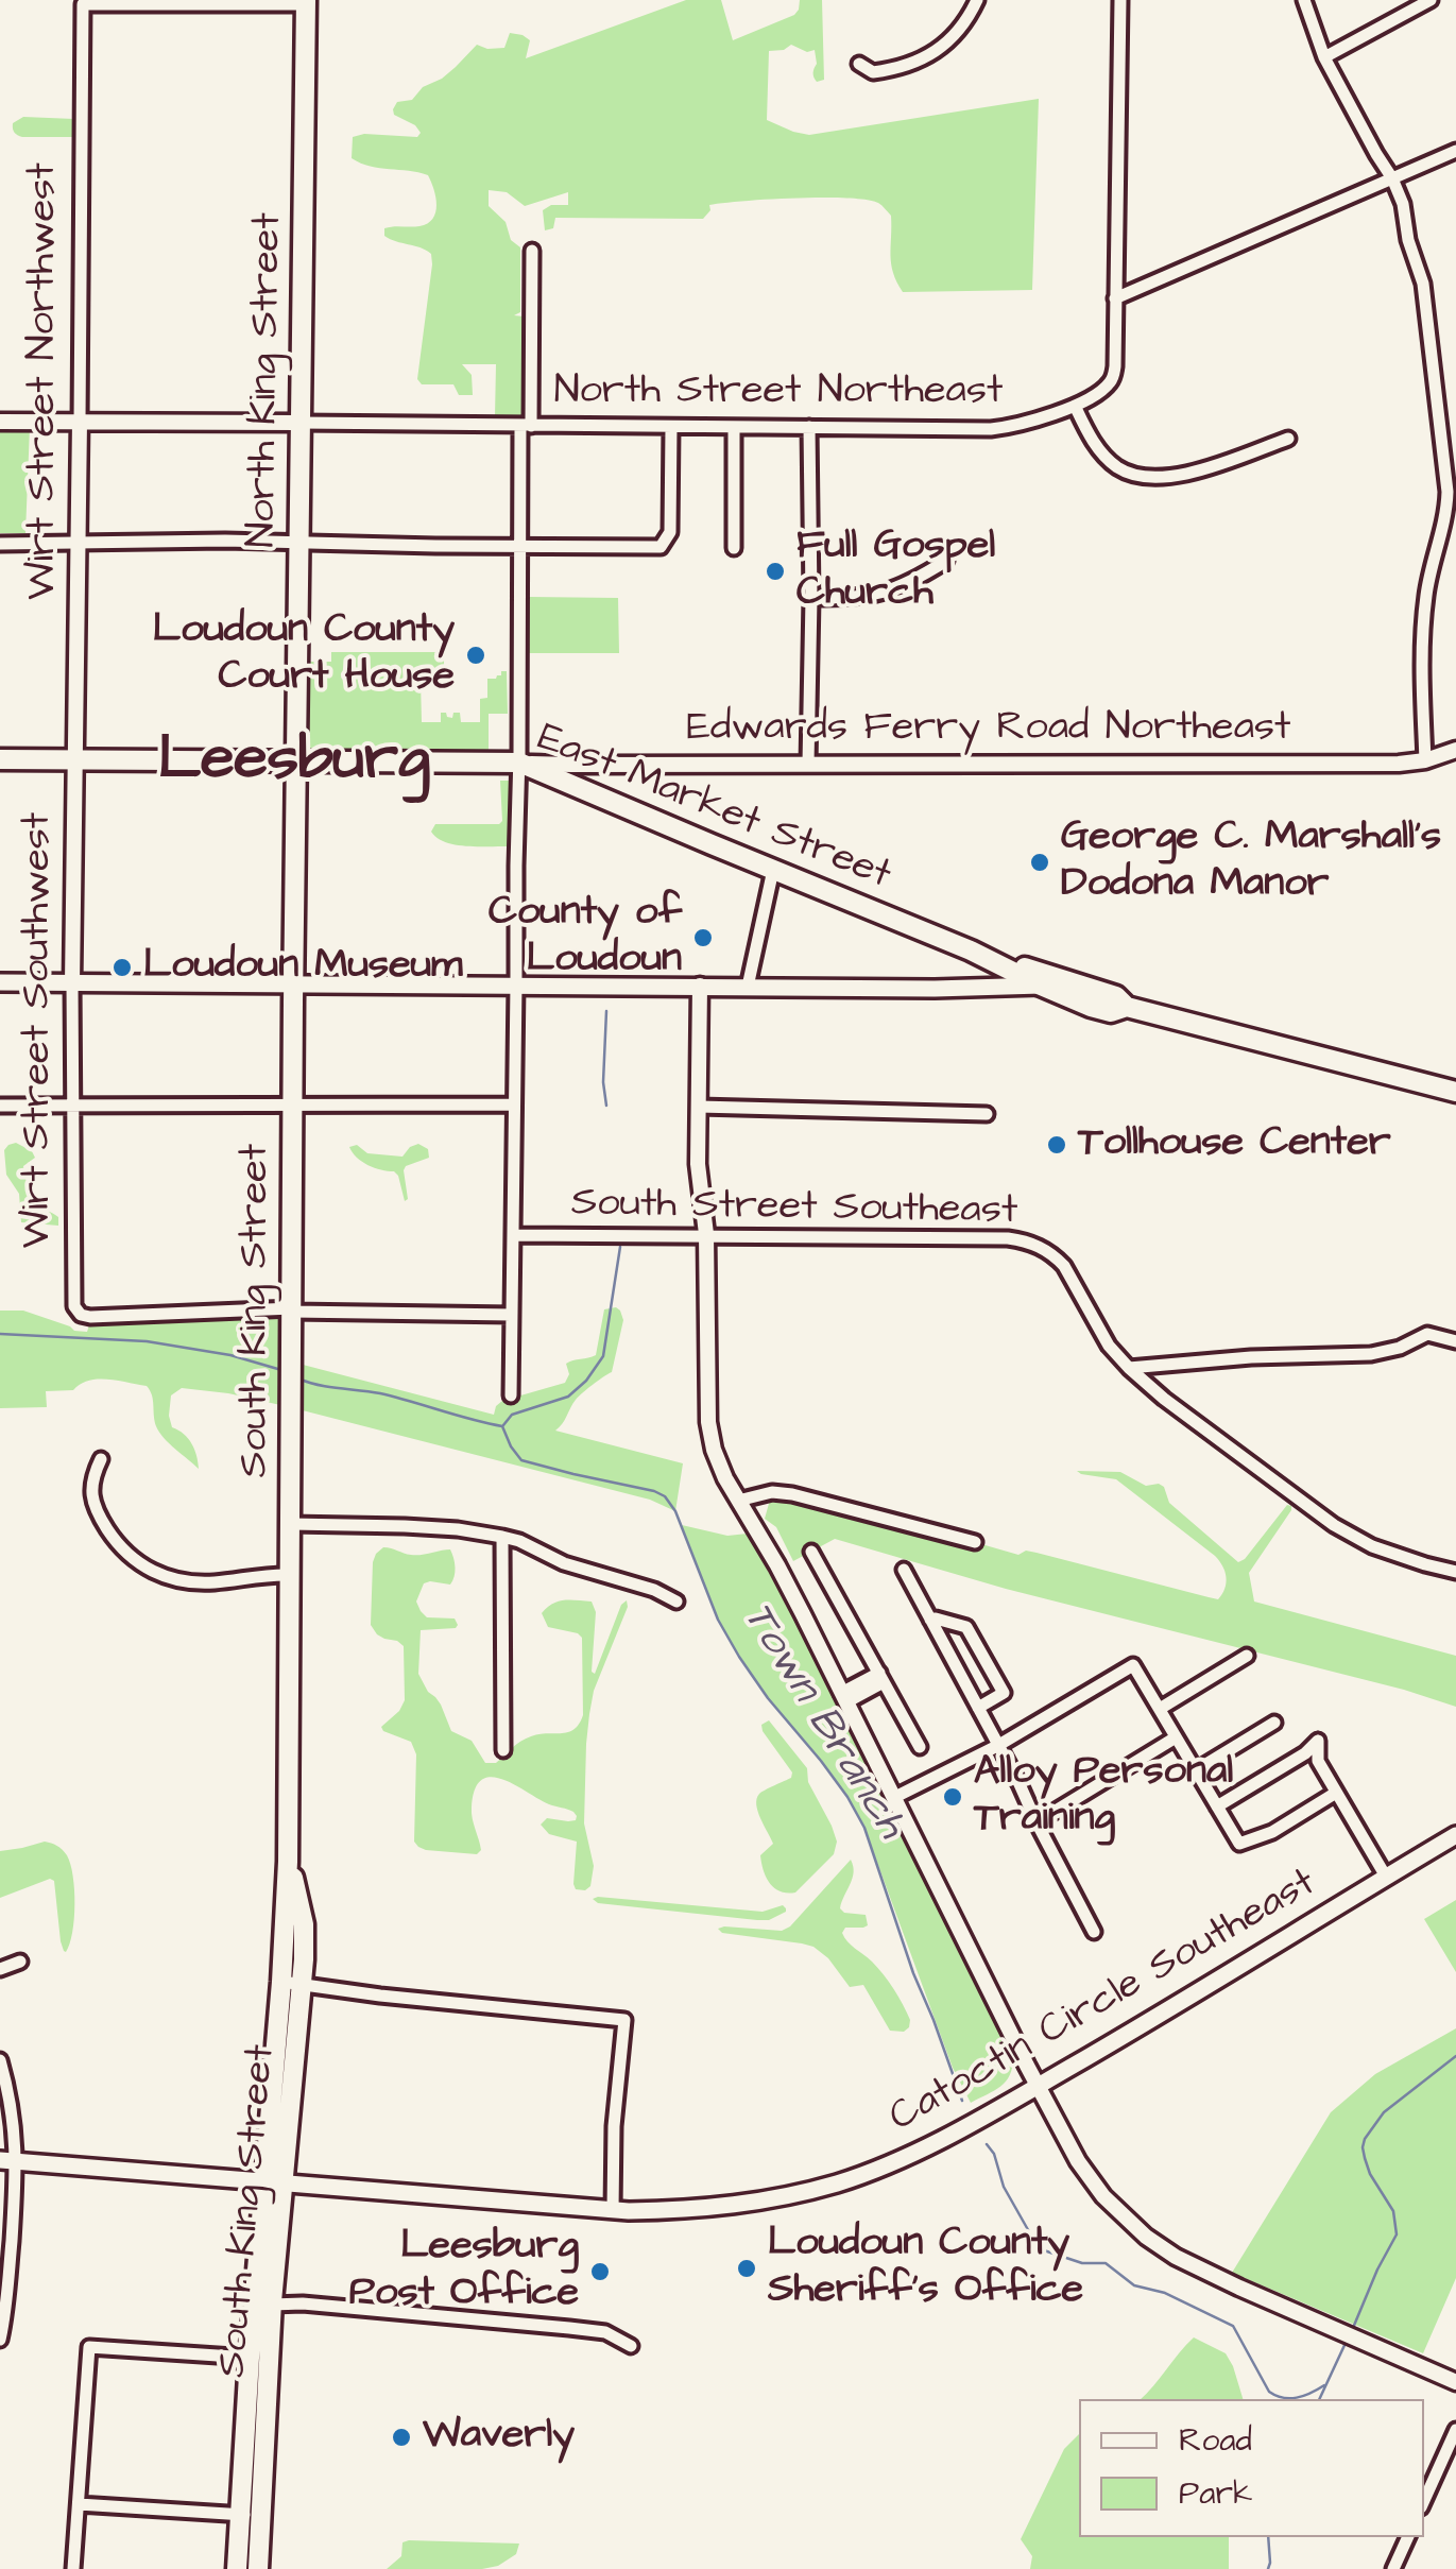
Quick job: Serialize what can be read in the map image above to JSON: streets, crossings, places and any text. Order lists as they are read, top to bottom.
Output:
{
  "streets": {
    "main road": [
      "North King Street",
      "East Market Street",
      "South King Street",
      "Catoctin Circle Southeast"
    ],
    "street": [
      "Wirt Street Northwest",
      "North Street Northeast",
      "Edwards Ferry Road Northeast",
      "Wirt Street Southwest",
      "South Street Southeast"
    ]
  },
  "crossings": [
    ["North King Street", "Wirt Street Northwest"],
    ["North King Street", "North Street Northeast"],
    ["North King Street", "East Market Street"],
    ["North King Street", "South King Street"],
    ["Wirt Street Northwest", "East Market Street"],
    ["Wirt Street Northwest", "Wirt Street Southwest"],
    ["Edwards Ferry Road Northeast", "East Market Street"],
    ["East Market Street", "Wirt Street Southwest"],
    ["East Market Street", "South King Street"],
    ["Wirt Street Southwest", "South King Street"],
    ["South King Street", "Catoctin Circle Southeast"]
  ],
  "districts": ["Leesburg"],
  "water": ["Town Branch"],
  "places": [
    "Full Gospel Church",
    "Loudoun County Court House",
    "George C. Marshall's Dodona Manor",
    "County of Loudoun",
    "Loudoun Museum",
    "Tollhouse Center",
    "Alloy Personal Training",
    "Loudoun County Sheriff's Office",
    "Leesburg Post Office",
    "Waverly"
  ],
  "legend": ["Road", "Park"]
}
